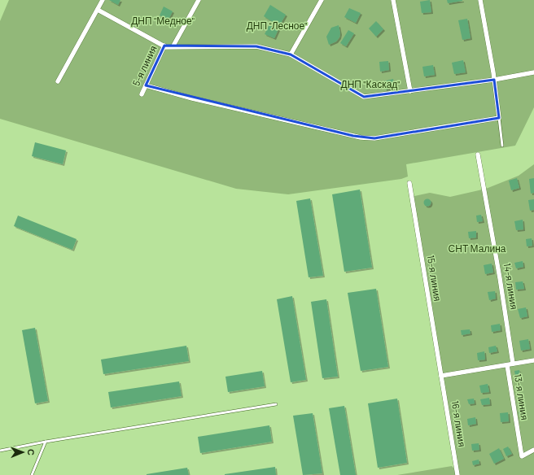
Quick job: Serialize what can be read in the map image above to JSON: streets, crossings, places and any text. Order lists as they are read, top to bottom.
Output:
{
  "streets": {
    "street": [
      "5-я линия",
      "15-я линия",
      "14-я линия",
      "13-я линия",
      "16-я линия"
    ]
  },
  "crossings": [
    ["15-я линия", "16-я линия"]
  ],
  "parks": [
    "ДНП \"Медное\"",
    "ДНП \"Лесное\"",
    "ДНП \"Каскад\"",
    "СНТ Малина"
  ],
  "north": "right"
}
